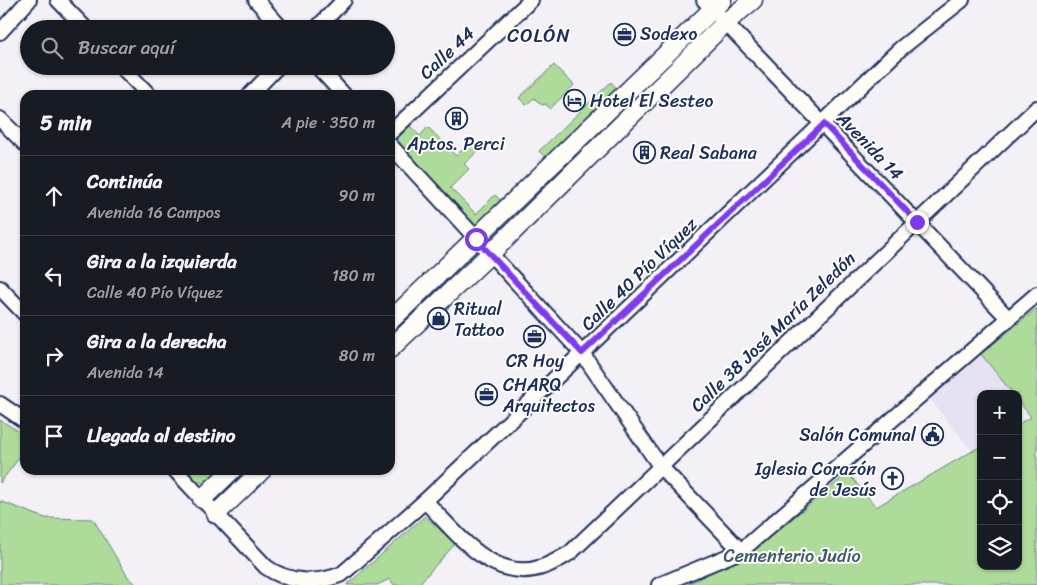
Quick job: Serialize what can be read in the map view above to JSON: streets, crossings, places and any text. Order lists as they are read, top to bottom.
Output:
{
  "streets": {
    "street": [
      "Calle 44",
      "Avenida 14",
      "Calle 40 Pío Víquez",
      "Calle 38 José María Zeledón"
    ]
  },
  "crossings": [
    ["Avenida 14", "Calle 40 Pío Víquez"],
    ["Avenida 14", "Calle 38 José María Zeledón"],
    ["Calle 40 Pío Víquez", "Calle 38 José María Zeledón"]
  ],
  "districts": ["COLÓN"],
  "parks": ["Cementerio Judío"],
  "places": {
    "office": ["Sodexo", "CR Hoy", "CHARQ Arquitectos"],
    "hotel": ["Hotel El Sesteo"],
    "building": ["Aptos. Perci", "Real Sabana"],
    "shop": ["Ritual Tattoo"],
    "public building": ["Salón Comunal"],
    "church": ["Iglesia Corazón de Jesús"]
  },
  "page": {
    "search": "Buscar aquí",
    "heading": ["5 min", "A pie · 350 m"],
    "list": [
      ["Continúa", "Avenida 16 Campos", "90 m"],
      ["Gira a la izquierda", "Calle 40 Pío Víquez", "180 m"],
      ["Gira a la derecha", "Avenida 14", "80 m"],
      "Llegada al destino"
    ],
    "map_buttons": ["+", "−"]
  }
}
